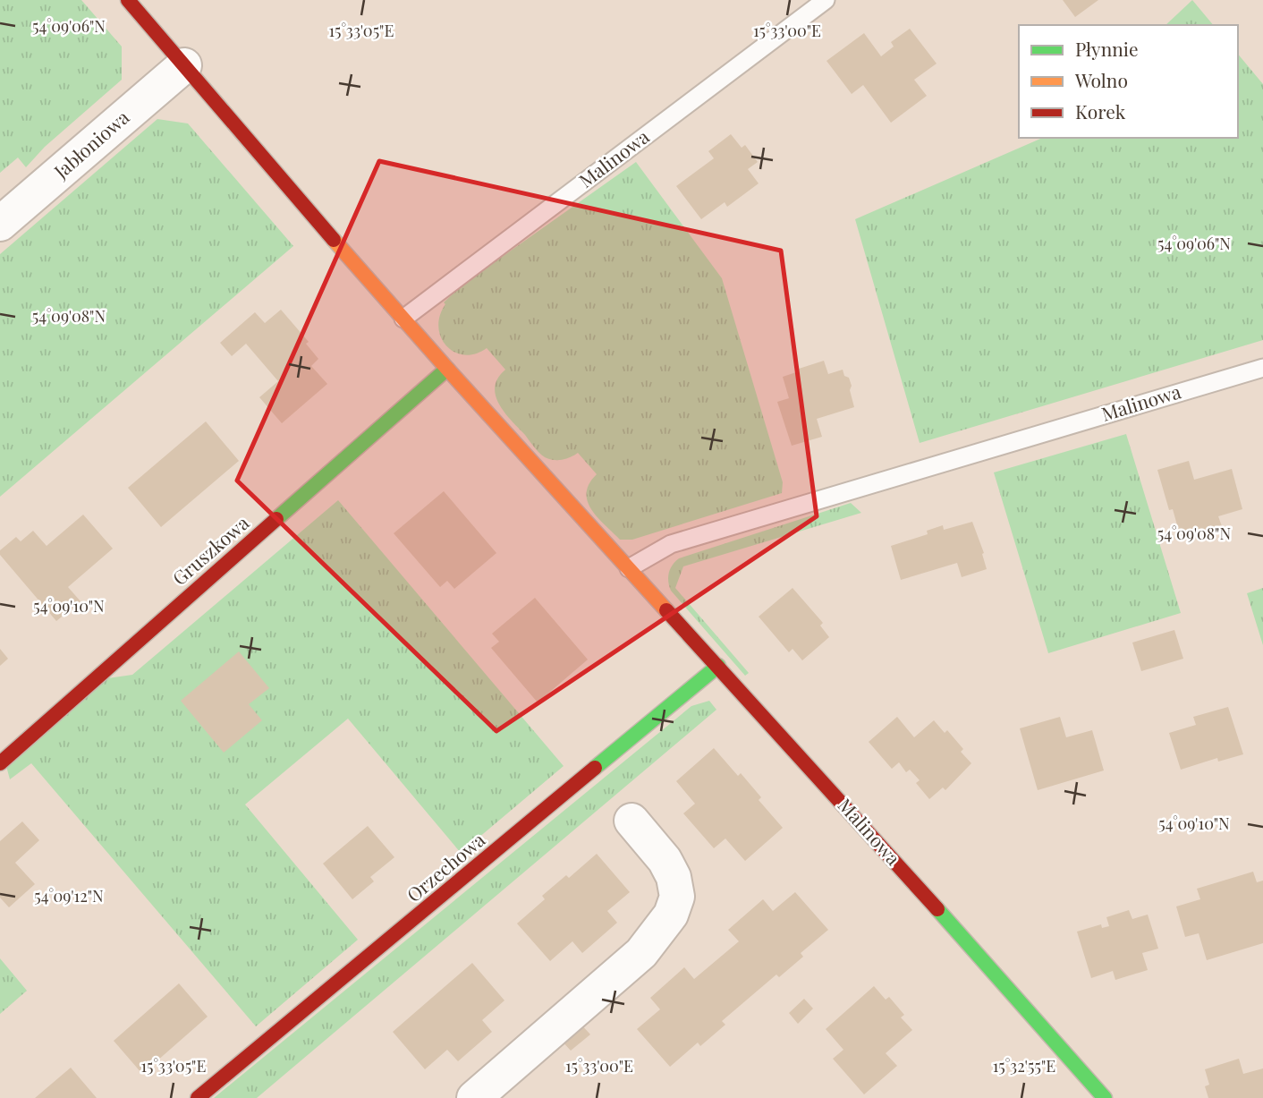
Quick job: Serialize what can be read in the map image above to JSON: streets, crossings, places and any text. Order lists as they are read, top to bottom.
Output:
{
  "streets": {
    "street": [
      "Jabłoniowa",
      "Malinowa",
      "Gruszkowa",
      "Orzechowa"
    ]
  },
  "crossings": [
    ["Jabłoniowa", "Malinowa"],
    ["Malinowa", "Gruszkowa"],
    ["Malinowa", "Orzechowa"]
  ],
  "legend": ["Płynnie", "Wolno", "Korek"],
  "coordinates": [
    "54°09'06\"N",
    "15°33'05\"E",
    "15°33'00\"E",
    "54°09'08\"N",
    "54°09'10\"N",
    "54°09'12\"N",
    "15°32'55\"E"
  ]
}
